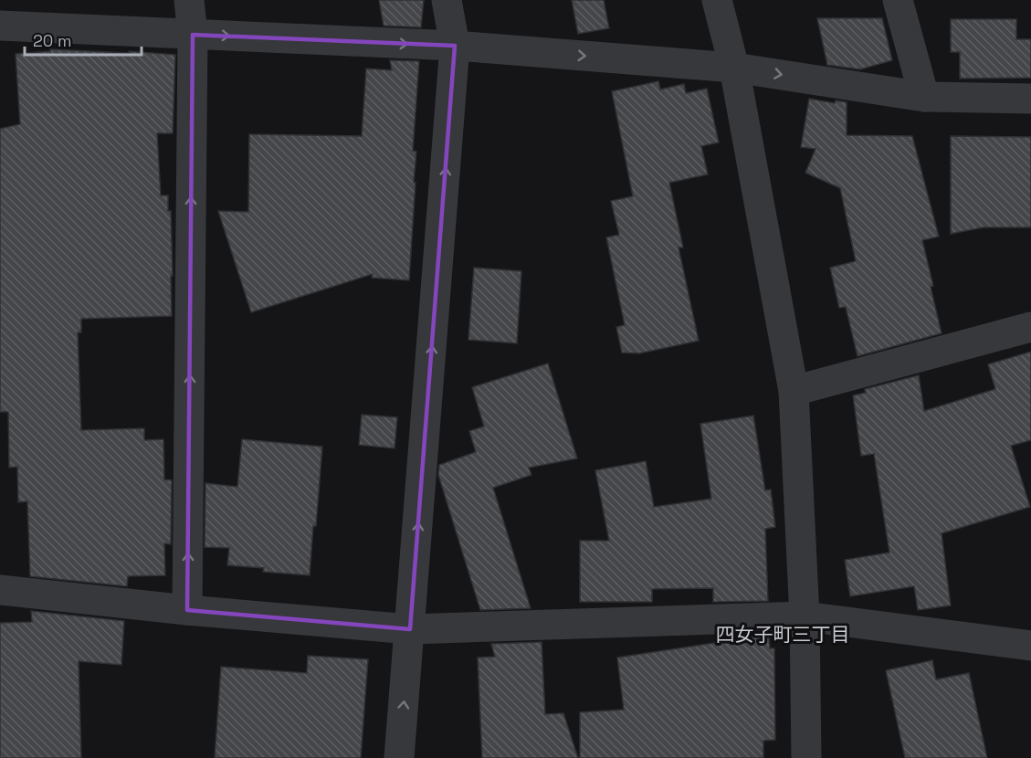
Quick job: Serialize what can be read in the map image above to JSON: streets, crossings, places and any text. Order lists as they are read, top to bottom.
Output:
{
  "districts": ["四女子町三丁目"],
  "scale_bar": "20 m"
}
